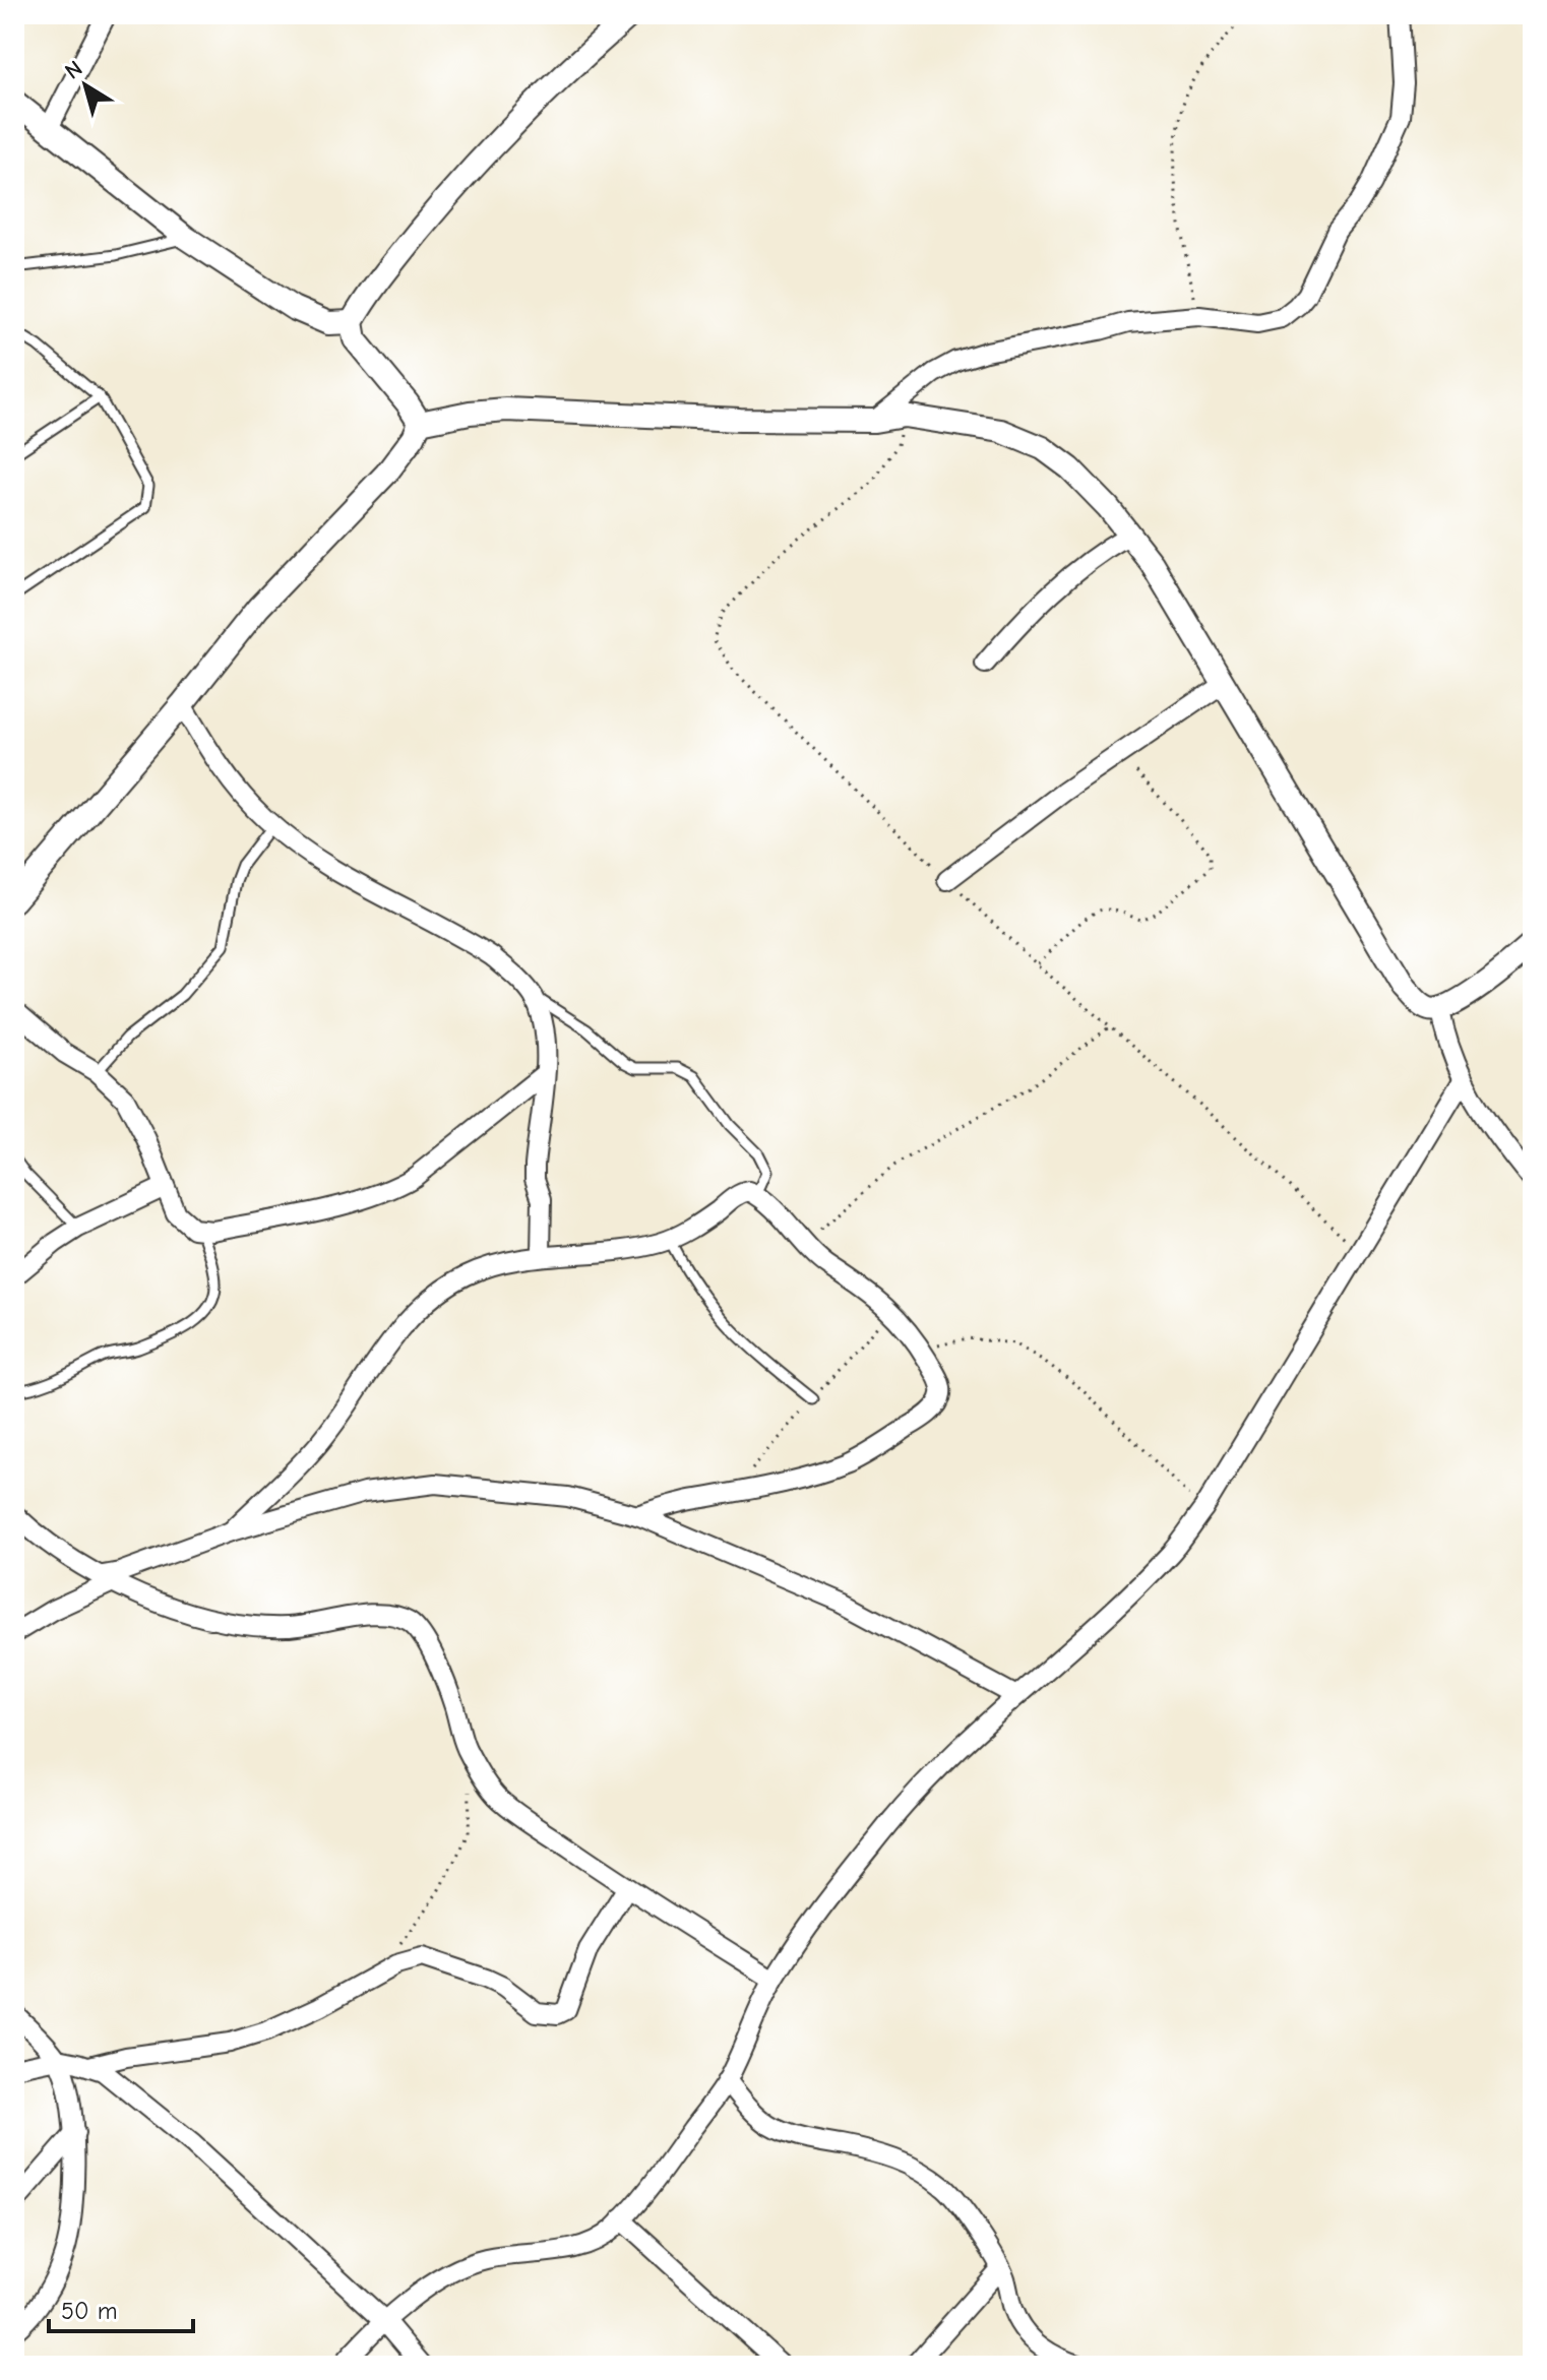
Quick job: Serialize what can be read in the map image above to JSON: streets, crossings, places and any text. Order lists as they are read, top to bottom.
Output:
{
  "scale_bar": "50 m",
  "north": "top left"
}
